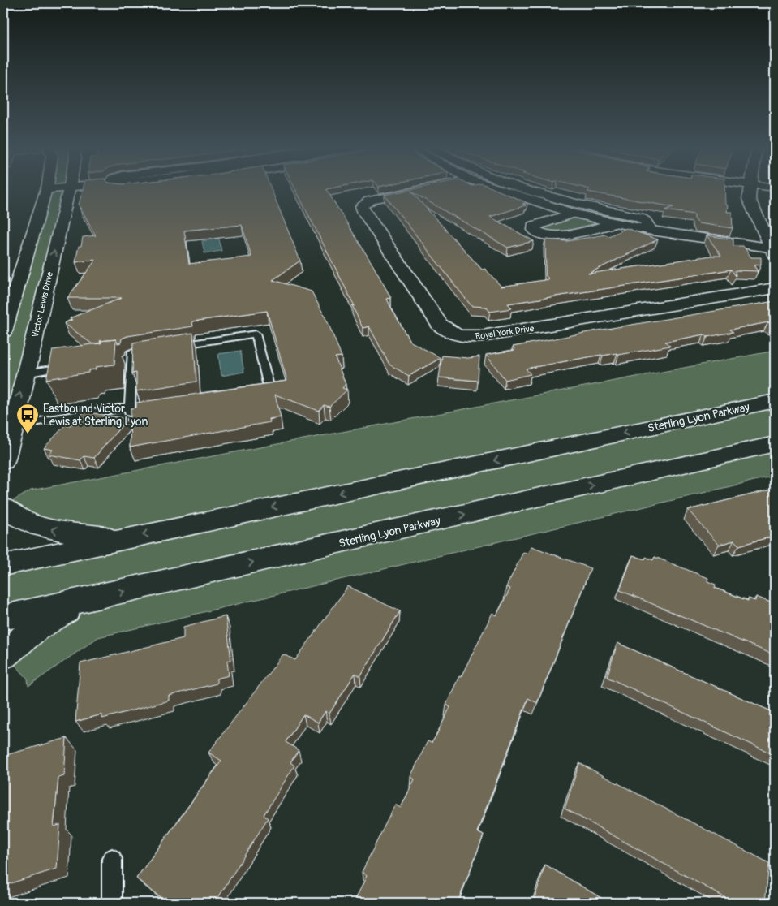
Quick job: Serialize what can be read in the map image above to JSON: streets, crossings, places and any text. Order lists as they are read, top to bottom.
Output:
{
  "streets": {
    "street": ["Victor Lewis Drive", "Royal York Drive", "Sterling Lyon Parkway"]
  },
  "places": {
    "bus stop": ["Eastbound Victor Lewis at Sterling Lyon"]
  }
}
